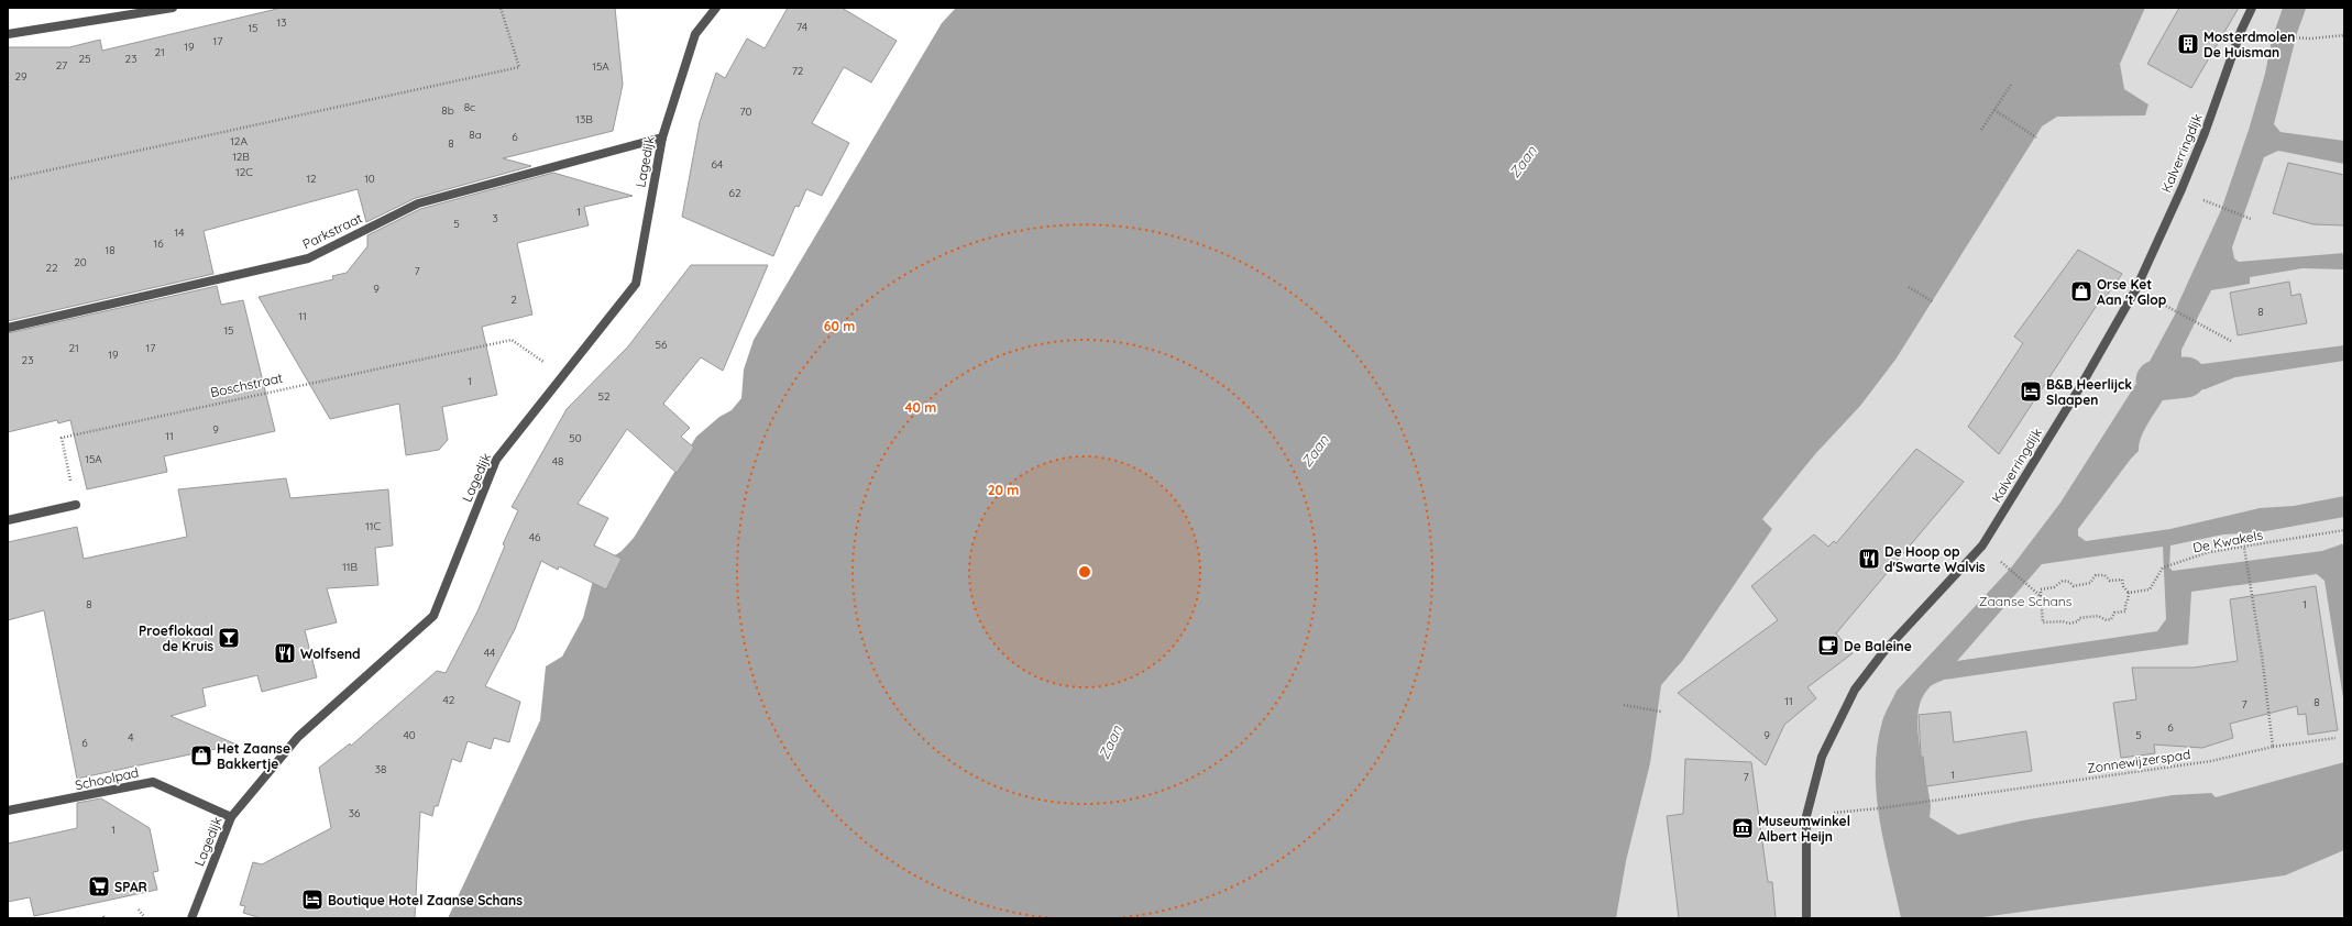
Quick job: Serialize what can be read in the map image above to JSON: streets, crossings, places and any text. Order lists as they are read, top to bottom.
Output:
{
  "streets": {
    "street": [
      "Kalverringdijk",
      "Lagedijk",
      "Parkstraat",
      "Schoolpad"
    ],
    "path": ["Boschstraat", "De Kwakels", "Zonnewijzerspad"]
  },
  "crossings": [
    ["Kalverringdijk", "Zonnewijzerspad"],
    ["Lagedijk", "Parkstraat"],
    ["Lagedijk", "Boschstraat"],
    ["Lagedijk", "Schoolpad"]
  ],
  "water": ["Zaan"],
  "parks": ["Zaanse Schans"],
  "places": {
    "building": ["Mosterdmolen De Huisman"],
    "shop": ["Orse Ket Aan 't Glop", "Het Zaanse Bakkertje"],
    "hotel": ["B&B Heerlijck Slaapen", "Boutique Hotel Zaanse Schans"],
    "restaurant": ["De Hoop op d'Swarte Walvis", "Wolfsend"],
    "bar": ["Proeflokaal de Kruis"],
    "cafe": ["De Baleine"],
    "museum": ["Museumwinkel Albert Heijn"],
    "supermarket": ["SPAR"]
  },
  "house_numbers": [
    "13",
    "74",
    "15",
    "17",
    "19",
    "21",
    "25",
    "23",
    "27",
    "15A",
    "72",
    "29",
    "8c",
    "8b",
    "70",
    "13B",
    "8a",
    "6",
    "12A",
    "8",
    "12B",
    "64",
    "12C",
    "12",
    "10",
    "62",
    "1",
    "3",
    "5",
    "14",
    "16",
    "18",
    "20",
    "22",
    "7",
    "9",
    "2",
    "8",
    "11",
    "15",
    "56",
    "21",
    "17",
    "19",
    "23",
    "1",
    "52",
    "9",
    "11",
    "50",
    "15A",
    "48",
    "11C",
    "46",
    "11B",
    "8",
    "1",
    "44",
    "42",
    "11",
    "8",
    "7",
    "6",
    "40",
    "9",
    "5",
    "4",
    "6",
    "38",
    "1",
    "7",
    "36",
    "1"
  ],
  "rings": ["60 m", "40 m", "20 m"]
}
